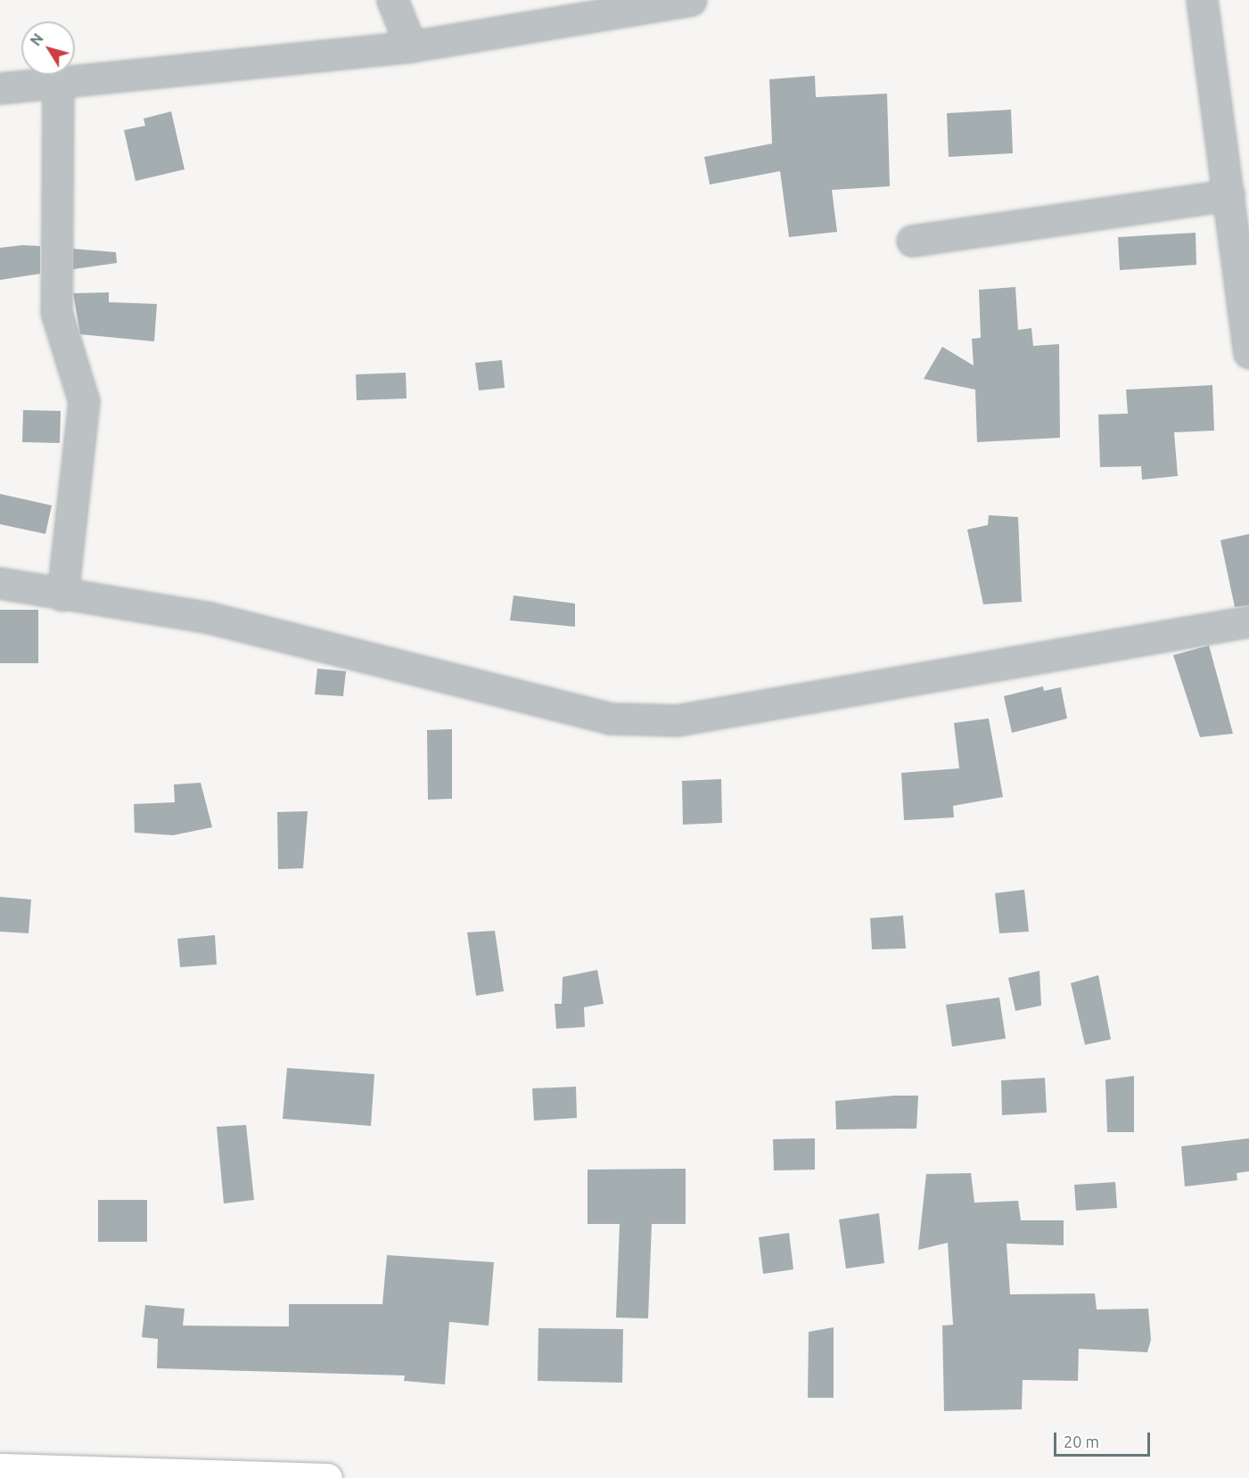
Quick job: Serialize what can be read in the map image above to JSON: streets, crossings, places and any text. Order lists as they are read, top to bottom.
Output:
{
  "scale_bar": "20 m",
  "north": "top left"
}
